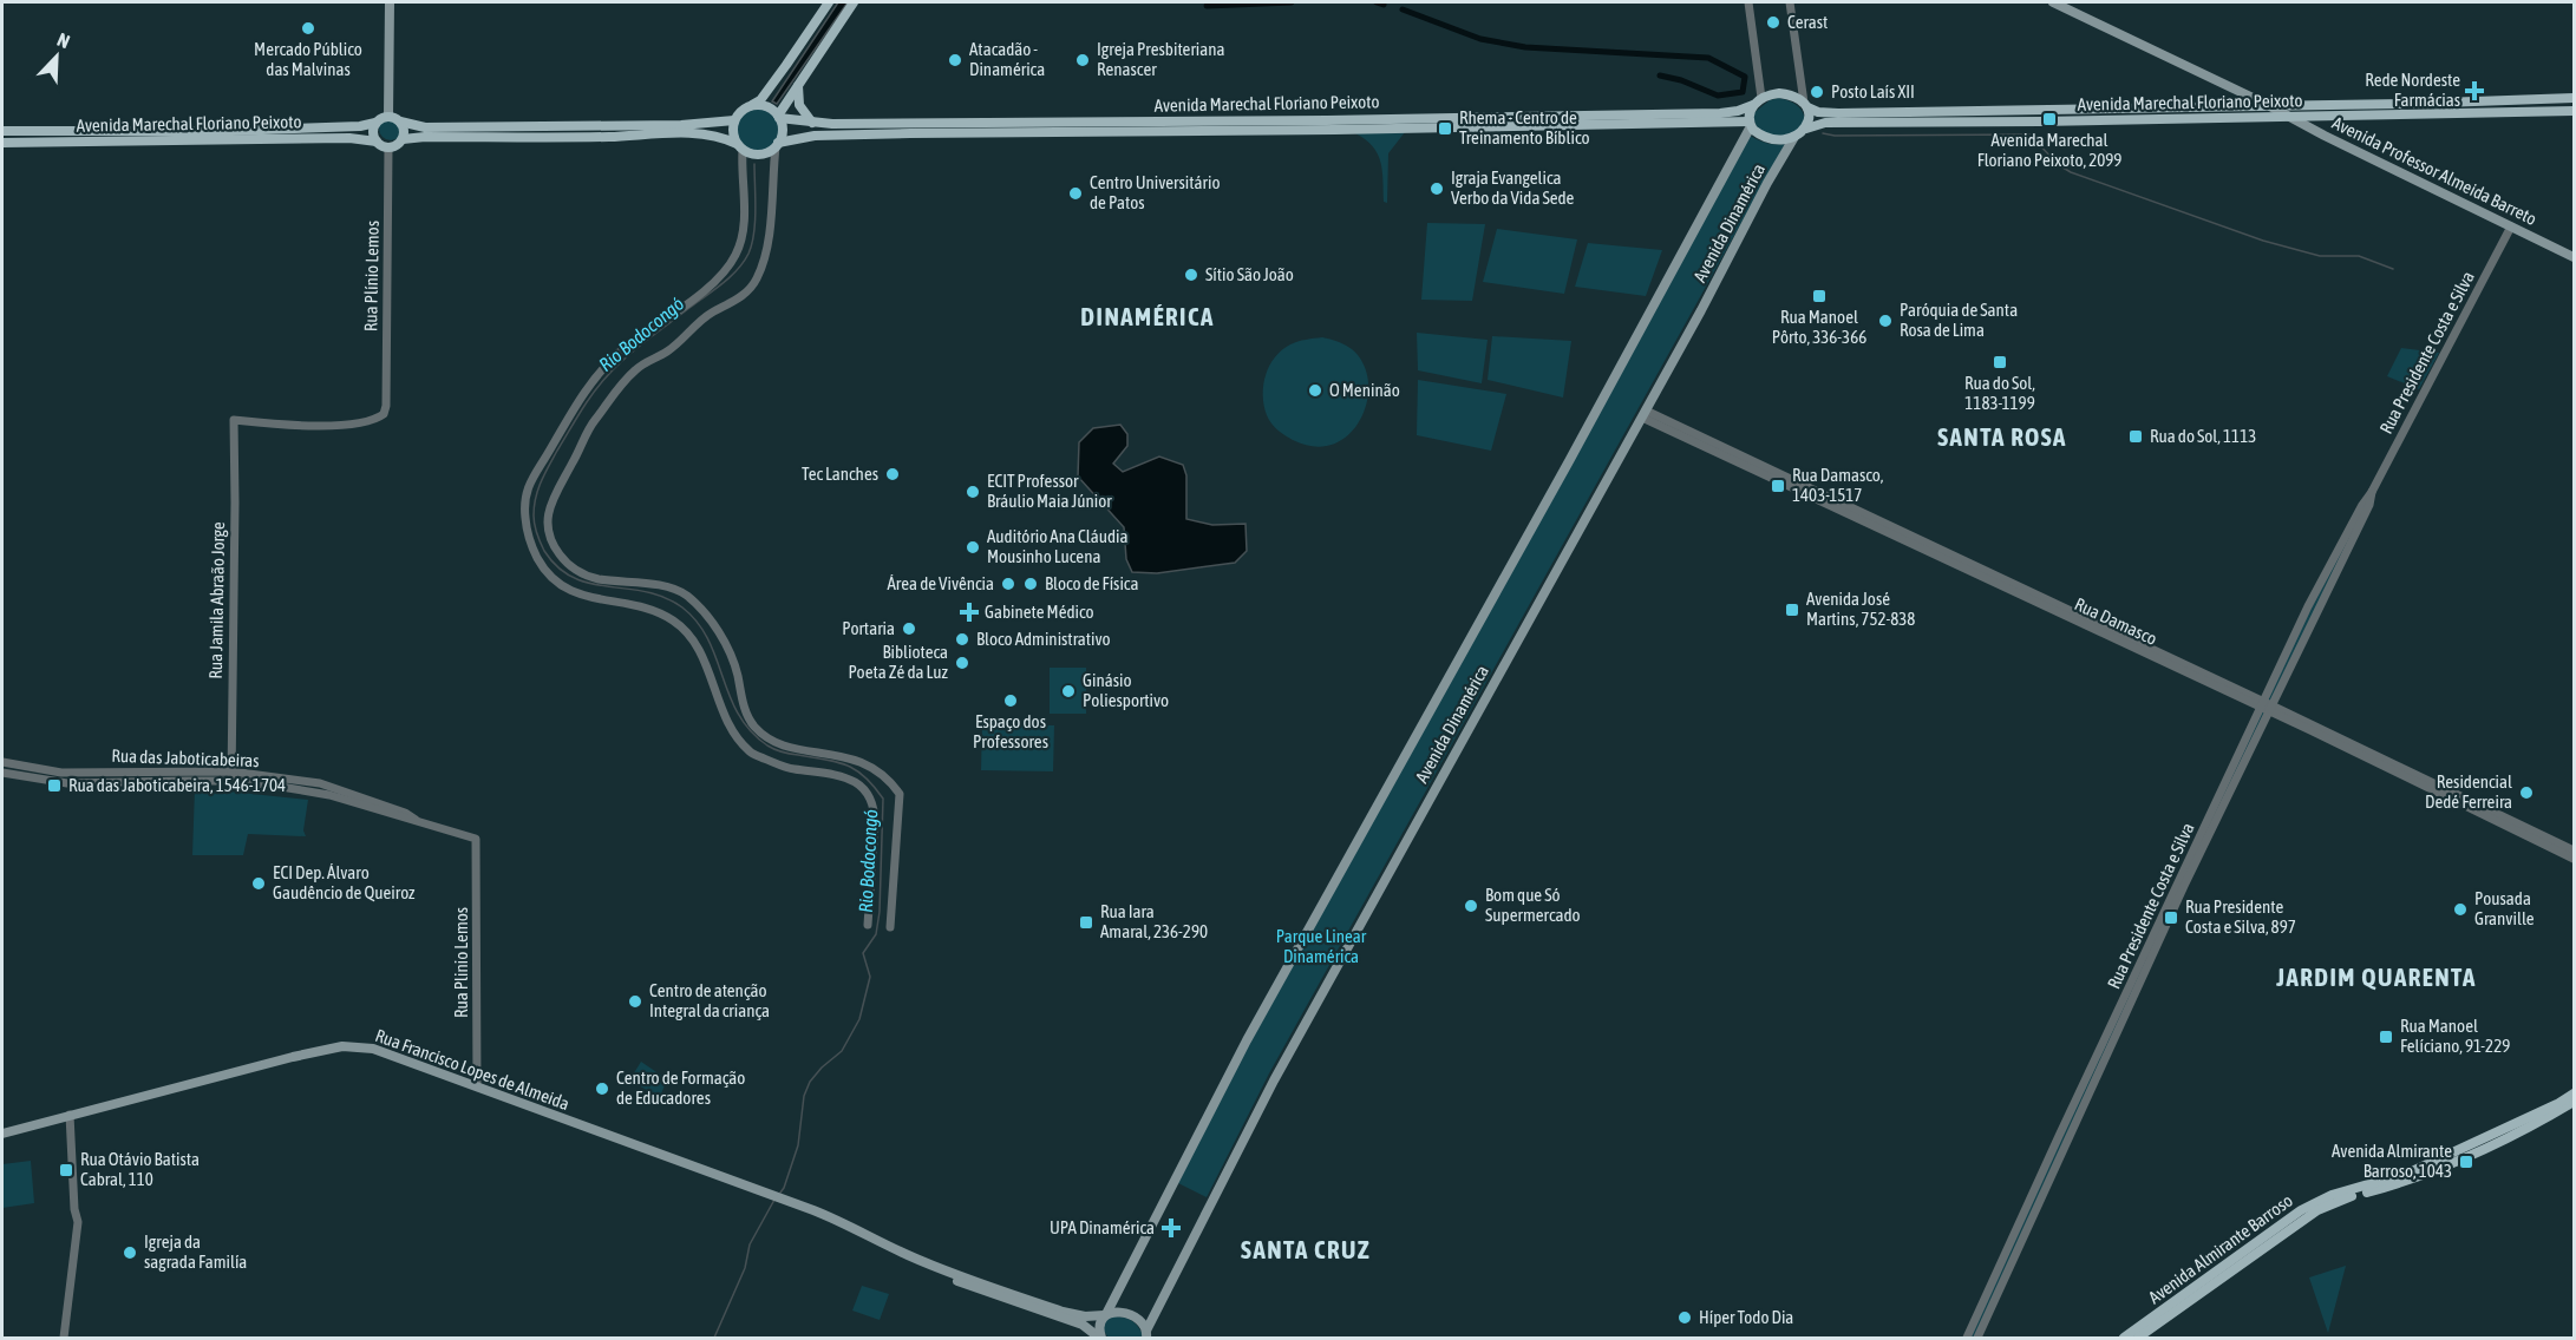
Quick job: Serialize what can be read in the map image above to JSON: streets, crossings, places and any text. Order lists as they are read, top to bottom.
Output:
{
  "streets": {
    "main road": [
      "Avenida Marechal Floriano Peixoto",
      "Avenida Professor Almeida Barreto",
      "Avenida Dinamérica",
      "Rua Francisco Lopes de Almeida",
      "Avenida Almirante Barroso"
    ],
    "street": [
      "Rua Plínio Lemos",
      "Rua Presidente Costa e Silva",
      "Rua Jamila Abraão Jorge",
      "Rua Damasco",
      "Rua das Jaboticabeiras",
      "Rua Plinio Lemos"
    ]
  },
  "crossings": [
    ["Avenida Marechal Floriano Peixoto", "Avenida Professor Almeida Barreto"],
    ["Avenida Marechal Floriano Peixoto", "Avenida Dinamérica"],
    ["Avenida Marechal Floriano Peixoto", "Rua Plínio Lemos"],
    ["Avenida Professor Almeida Barreto", "Rua Presidente Costa e Silva"],
    ["Avenida Dinamérica", "Rua Damasco"],
    ["Avenida Dinamérica", "Rua Francisco Lopes de Almeida"],
    ["Rua Plínio Lemos", "Rua Jamila Abraão Jorge"],
    ["Rua Presidente Costa e Silva", "Rua Damasco"],
    ["Rua Jamila Abraão Jorge", "Rua das Jaboticabeiras"],
    ["Rua das Jaboticabeiras", "Rua Plinio Lemos"],
    ["Rua Plinio Lemos", "Rua Francisco Lopes de Almeida"]
  ],
  "districts": [
    "DINAMÉRICA",
    "SANTA ROSA",
    "JARDIM QUARENTA",
    "SANTA CRUZ"
  ],
  "water": ["Rio Bodocongó"],
  "parks": ["Parque Linear Dinamérica"],
  "places": {
    "other": [
      "Cerast",
      "Mercado Público das Malvinas",
      "Atacadão - Dinamérica",
      "Igreja Presbiteriana Renascer",
      "Posto Laís XII",
      "Igraja Evangelica Verbo da Vida Sede",
      "Centro Universitário de Patos",
      "Sítio São João",
      "Paróquia de Santa Rosa de Lima",
      "O Meninão",
      "Tec Lanches",
      "ECIT Professor Bráulio Maia Júnior",
      "Auditório Ana Cláudia Mousinho Lucena",
      "Área de Vivência",
      "Bloco de Física",
      "Portaria",
      "Bloco Administrativo",
      "Biblioteca Poeta Zé da Luz",
      "Ginásio Poliesportivo",
      "Espaço dos Professores",
      "Residencial Dedé Ferreira",
      "ECI Dep. Álvaro Gaudêncio de Queiroz",
      "Bom que Só Supermercado",
      "Pousada Granville",
      "Centro de atenção Integral da criança",
      "Centro de Formação de Educadores",
      "Igreja da sagrada Familía",
      "Híper Todo Dia"
    ],
    "health": ["Rede Nordeste Farmácias", "Gabinete Médico", "UPA Dinamérica"],
    "transit": [
      "Avenida Marechal Floriano Peixoto, 2099",
      "Rhema - Centro de Treinamento Bíblico",
      "Rua Manoel Pôrto, 336-366",
      "Rua do Sol, 1183-1199",
      "Rua do Sol, 1113",
      "Rua Damasco, 1403-1517",
      "Avenida José Martins, 752-838",
      "Rua das Jaboticabeira, 1546-1704",
      "Rua Presidente Costa e Silva, 897",
      "Rua Iara Amaral, 236-290",
      "Rua Manoel Felíciano, 91-229",
      "Avenida Almirante Barroso, 1043",
      "Rua Otávio Batista Cabral, 110"
    ]
  },
  "north": "top right"
}
